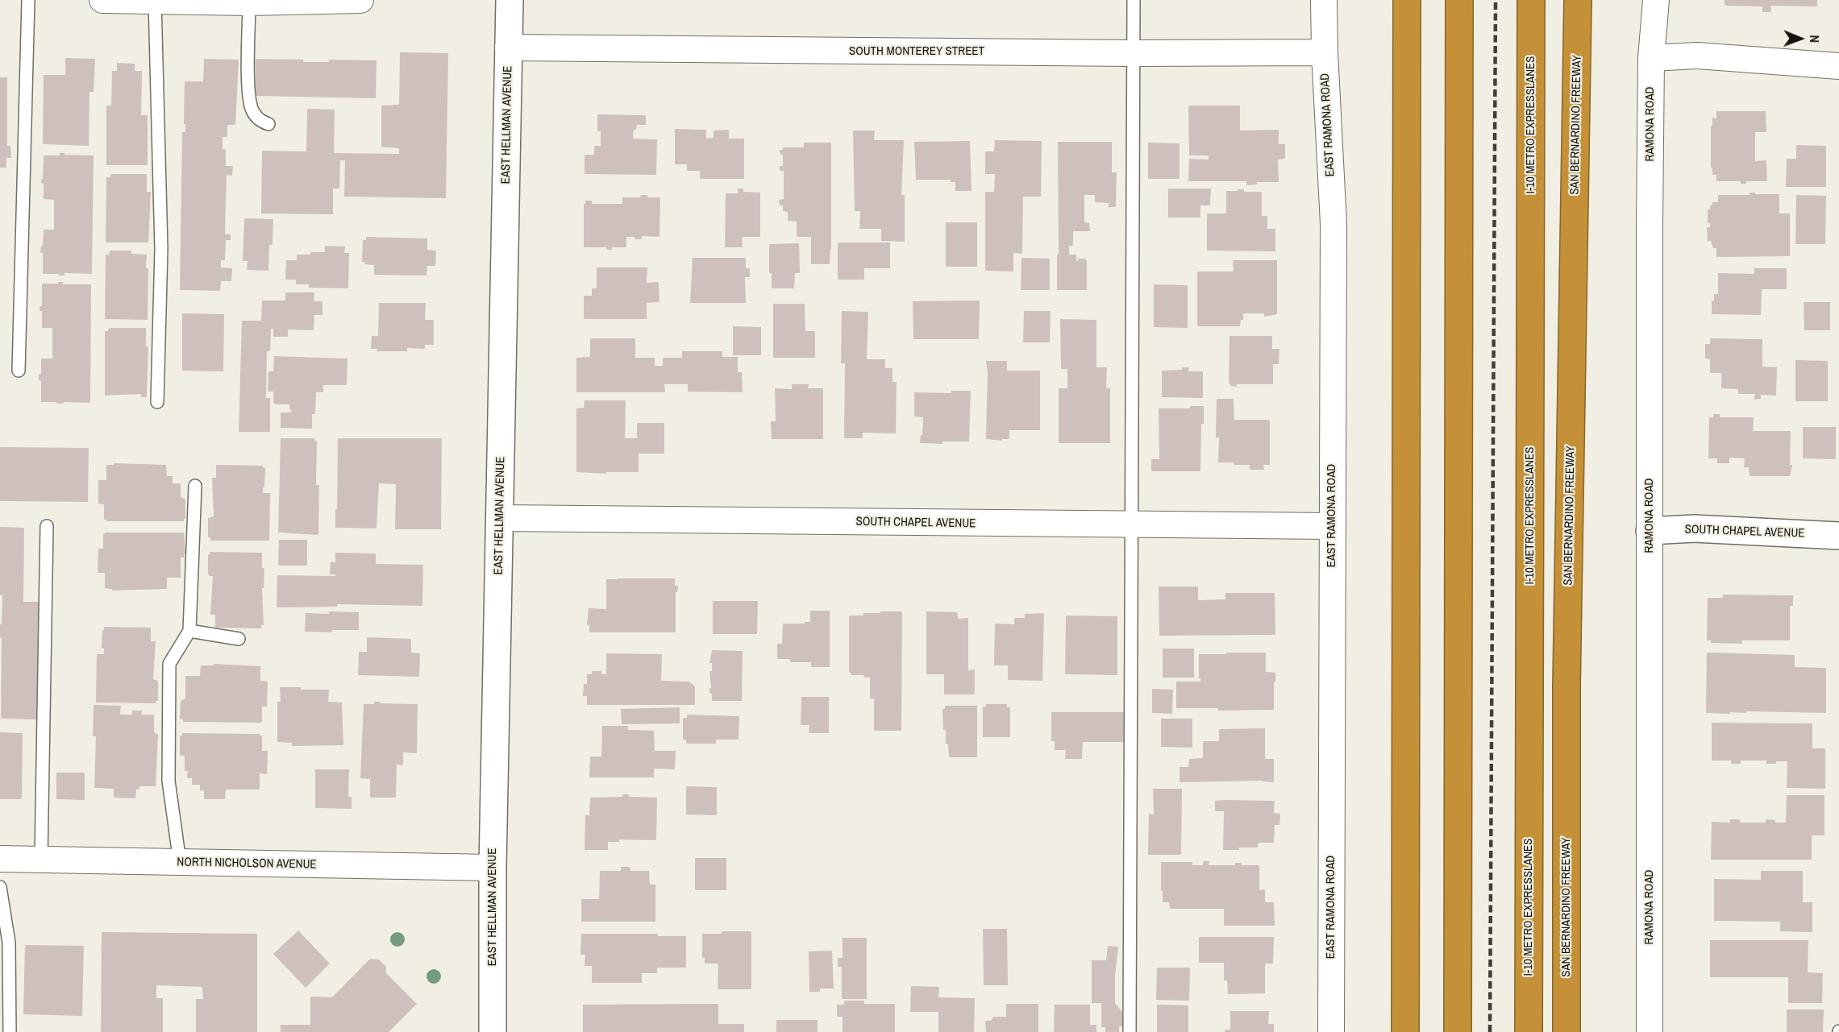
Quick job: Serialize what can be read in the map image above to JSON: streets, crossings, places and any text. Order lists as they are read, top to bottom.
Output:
{
  "streets": {
    "highway": ["I-10 METRO EXPRESSLANES", "SAN BERNARDINO FREEWAY"],
    "street": [
      "SOUTH MONTEREY STREET",
      "RAMONA ROAD",
      "EAST HELLMAN AVENUE",
      "EAST RAMONA ROAD",
      "SOUTH CHAPEL AVENUE",
      "NORTH NICHOLSON AVENUE"
    ]
  },
  "crossings": [
    ["SOUTH MONTEREY STREET", "EAST HELLMAN AVENUE"],
    ["SOUTH MONTEREY STREET", "EAST RAMONA ROAD"],
    ["RAMONA ROAD", "SOUTH CHAPEL AVENUE"],
    ["EAST HELLMAN AVENUE", "SOUTH CHAPEL AVENUE"],
    ["EAST HELLMAN AVENUE", "NORTH NICHOLSON AVENUE"],
    ["EAST RAMONA ROAD", "SOUTH CHAPEL AVENUE"]
  ],
  "north": "right"
}
